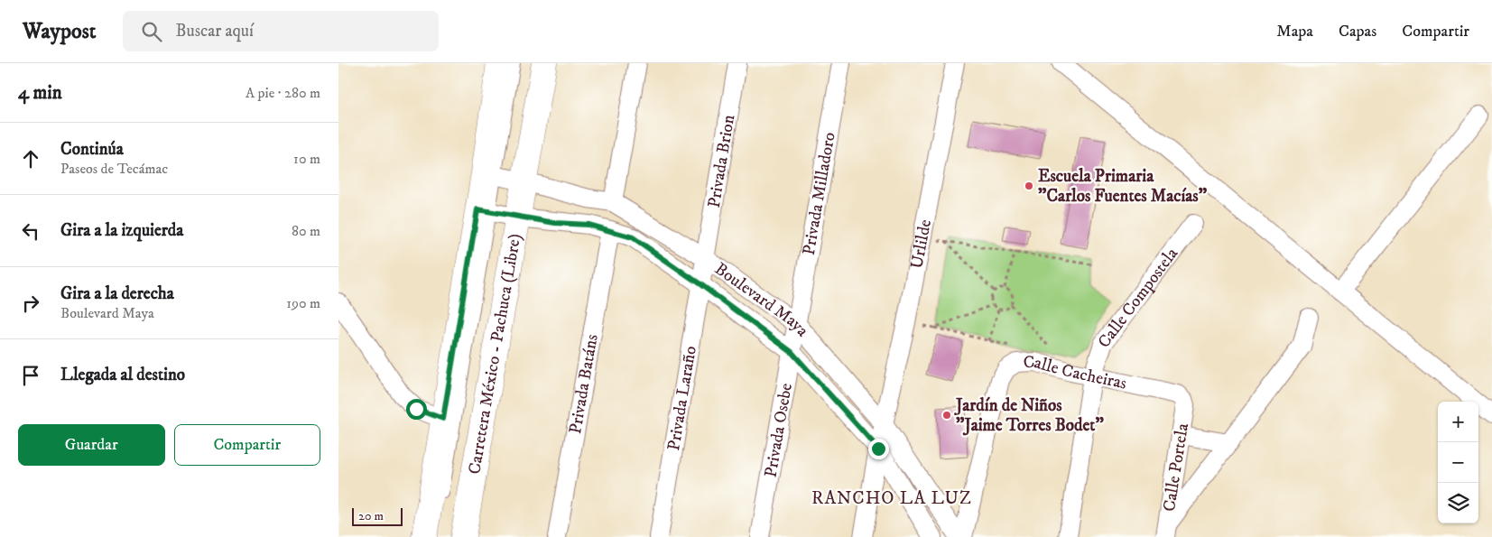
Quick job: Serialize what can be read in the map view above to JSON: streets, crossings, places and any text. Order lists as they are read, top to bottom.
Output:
{
  "streets": {
    "main road": ["Carretera México - Pachuca (Libre)"],
    "street": [
      "Privada Brion",
      "Privada Milladoro",
      "Urlilde",
      "Calle Compostela",
      "Boulevard Maya",
      "Calle Cacheiras",
      "Privada Batáns",
      "Privada Laraño",
      "Privada Osebe",
      "Calle Portela"
    ]
  },
  "crossings": [
    ["Privada Brion", "Boulevard Maya"],
    ["Privada Brion", "Privada Laraño"],
    ["Privada Milladoro", "Boulevard Maya"],
    ["Privada Milladoro", "Privada Osebe"],
    ["Urlilde", "Boulevard Maya"],
    ["Calle Compostela", "Calle Cacheiras"],
    ["Boulevard Maya", "Carretera México - Pachuca (Libre)"],
    ["Boulevard Maya", "Privada Batáns"],
    ["Boulevard Maya", "Privada Laraño"],
    ["Boulevard Maya", "Privada Osebe"],
    ["Calle Cacheiras", "Calle Portela"]
  ],
  "districts": ["RANCHO LA LUZ"],
  "places": ["Escuela Primaria \"Carlos Fuentes Macías\"", "Jardín de Niños \"Jaime Torres Bodet\""],
  "scale_bar": "20 m",
  "page": {
    "header": "Waypost",
    "search": "Buscar aquí",
    "nav": ["Mapa", "Capas", "Compartir"],
    "heading": ["4 min", "A pie · 280 m"],
    "list": [
      ["Continúa", "Paseos de Tecámac", "10 m"],
      ["Gira a la izquierda", "80 m"],
      ["Gira a la derecha", "Boulevard Maya", "190 m"],
      "Llegada al destino"
    ],
    "map_buttons": ["+", "−"],
    "buttons": ["Guardar", "Compartir"],
    "scale": "20 m"
  }
}
